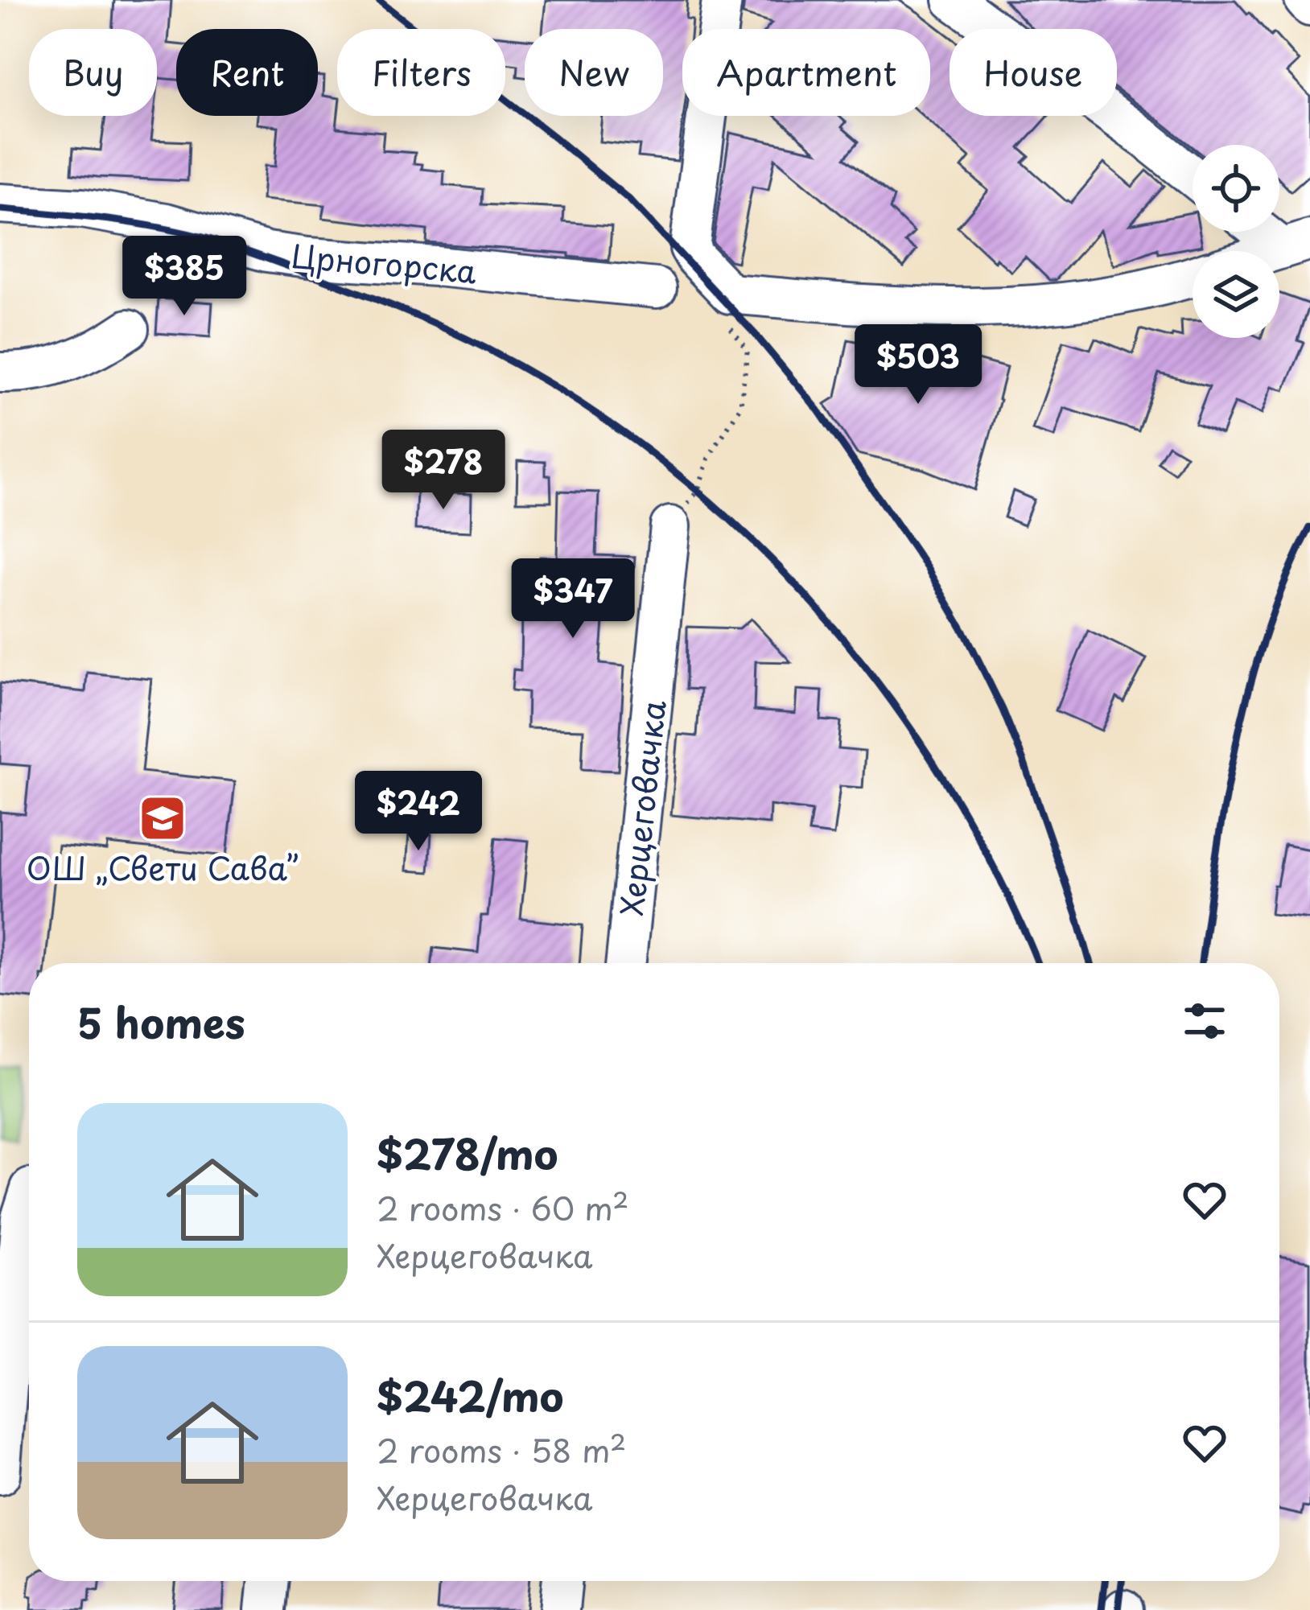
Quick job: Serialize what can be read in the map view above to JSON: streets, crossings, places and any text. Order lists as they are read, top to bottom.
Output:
{
  "streets": {
    "street": ["Црногорска", "Херцеговачка"]
  },
  "places": {
    "school or university": ["ОШ „Свети Сава”"]
  },
  "page": {
    "chip": [
      "Buy",
      "Rent",
      "Filters",
      "New",
      "Apartment",
      "House"
    ],
    "price": [
      "$385",
      "$503",
      "$278",
      "$347",
      "$242"
    ],
    "heading": "5 homes",
    "list": [
      {
        "name": "$278/mo",
        "note": "2 rooms · 60 m² · Херцеговачка"
      },
      {
        "name": "$242/mo",
        "note": "2 rooms · 58 m² · Херцеговачка"
      }
    ]
  }
}
